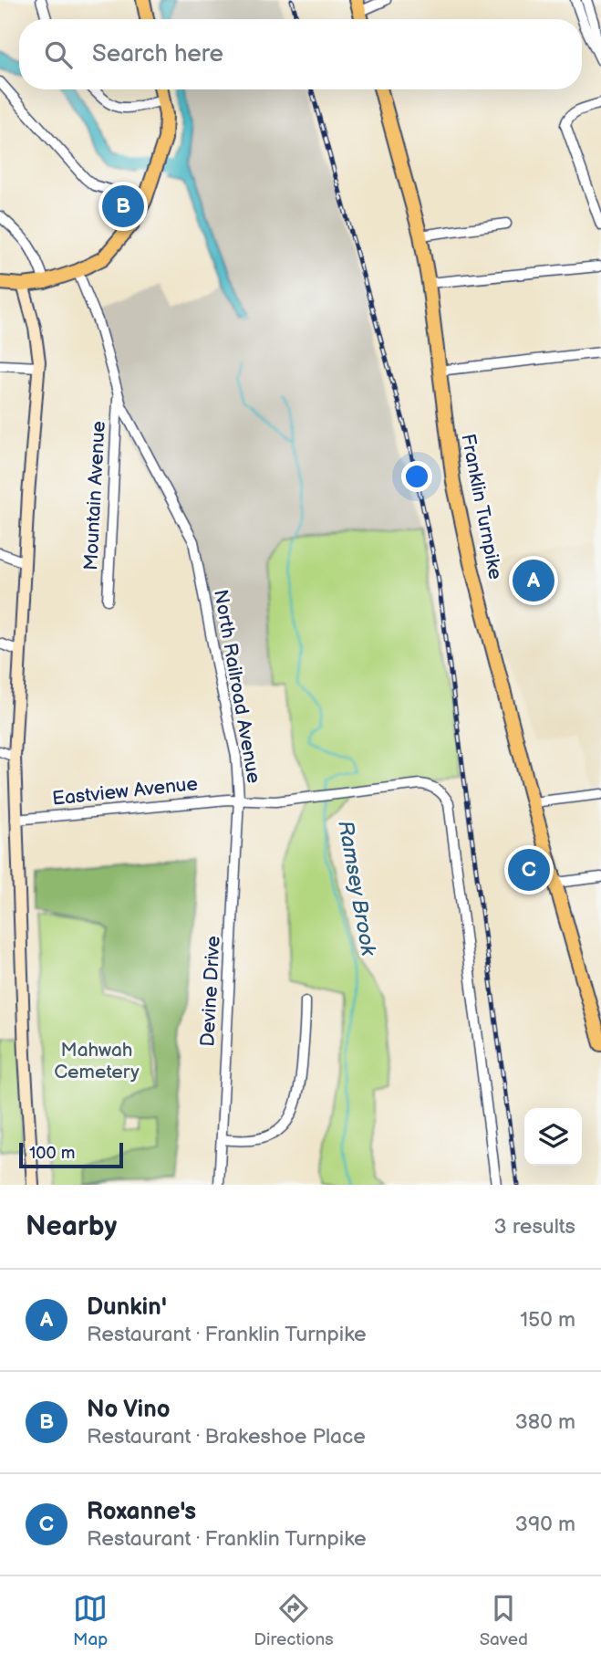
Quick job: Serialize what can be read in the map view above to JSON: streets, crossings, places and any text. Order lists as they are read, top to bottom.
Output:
{
  "streets": {
    "main road": ["Franklin Turnpike"],
    "street": [
      "Mountain Avenue",
      "North Railroad Avenue",
      "Eastview Avenue",
      "Devine Drive"
    ]
  },
  "crossings": [
    ["Mountain Avenue", "North Railroad Avenue"],
    ["North Railroad Avenue", "Eastview Avenue"],
    ["North Railroad Avenue", "Devine Drive"],
    ["Eastview Avenue", "Devine Drive"]
  ],
  "water": ["Ramsey Brook"],
  "parks": ["Mahwah Cemetery"],
  "scale_bar": "100 m",
  "page": {
    "search": "Search here",
    "pins": ["B", "A", "C"],
    "scale": "100 m",
    "heading": ["Nearby", "3 results"],
    "list": [
      {
        "mark": "A",
        "name": "Dunkin'",
        "note": "Restaurant · Franklin Turnpike",
        "value": "150 m"
      },
      {
        "mark": "B",
        "name": "No Vino",
        "note": "Restaurant · Brakeshoe Place",
        "value": "380 m"
      },
      {
        "mark": "C",
        "name": "Roxanne's",
        "note": "Restaurant · Franklin Turnpike",
        "value": "390 m"
      }
    ],
    "nav": ["Map", "Directions", "Saved"]
  }
}
